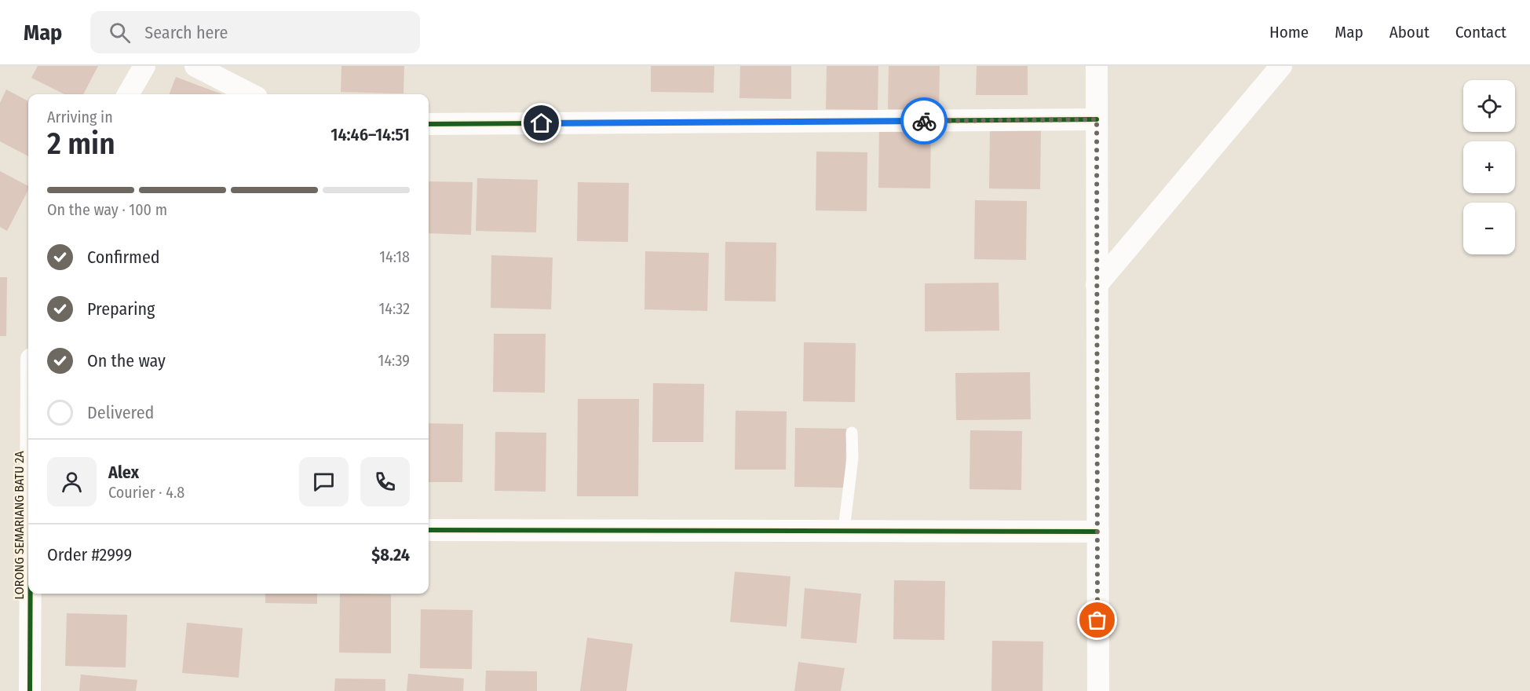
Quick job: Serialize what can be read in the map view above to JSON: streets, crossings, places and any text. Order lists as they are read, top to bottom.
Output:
{
  "streets": {
    "street": ["LORONG SEMARIANG BATU 2A"]
  },
  "page": {
    "header": "Map",
    "search": "Search here",
    "nav": [
      "Home",
      "Map",
      "About",
      "Contact"
    ],
    "map_buttons": ["+", "−"],
    "heading": ["2 min", "Arriving in", "14:46–14:51"],
    "panel": [
      "Alex",
      "Courier · 4.8",
      "Order #2999",
      "$8.24"
    ],
    "bar": "On the way · 100 m",
    "list": [
      ["Confirmed", "14:18"],
      ["Preparing", "14:32"],
      ["On the way", "14:39"],
      "Delivered"
    ]
  }
}
